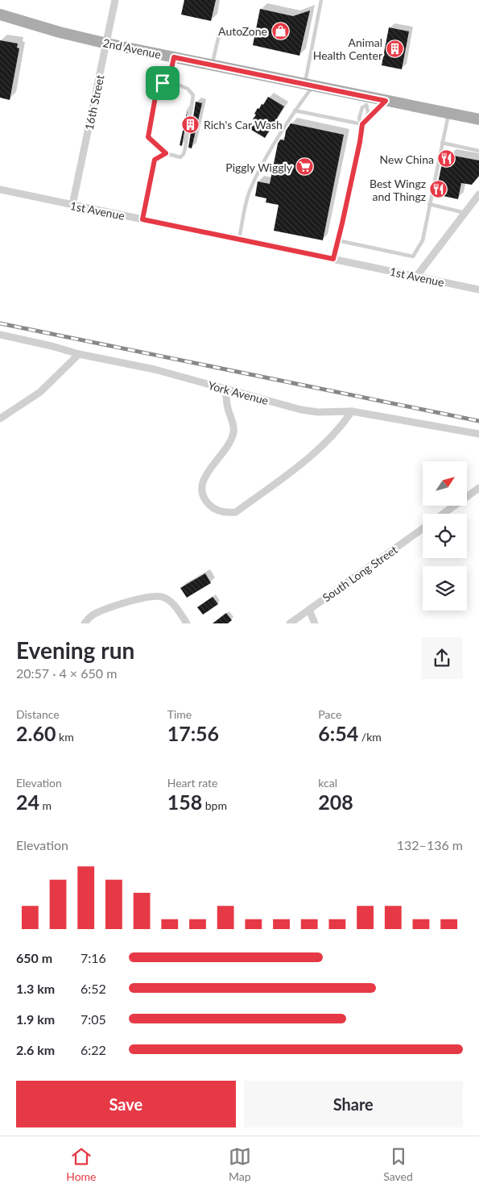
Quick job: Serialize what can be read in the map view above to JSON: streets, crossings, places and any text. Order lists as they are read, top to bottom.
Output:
{
  "streets": {
    "main road": ["2nd Avenue"],
    "street": [
      "16th Street",
      "1st Avenue",
      "York Avenue",
      "South Long Street"
    ]
  },
  "crossings": [
    ["2nd Avenue", "16th Street"],
    ["16th Street", "1st Avenue"]
  ],
  "places": {
    "shop": ["AutoZone"],
    "building": ["Animal Health Center", "Rich's Car Wash"],
    "restaurant": ["New China", "Best Wingz and Thingz"],
    "supermarket": ["Piggly Wiggly"]
  },
  "north": "top right",
  "page": {
    "heading": ["Evening run", "20:57 · 4 × 650 m"],
    "stats": [
      ["Distance", "2.60 km"],
      ["Time", "17:56"],
      ["Pace", "6:54 /km"],
      ["Elevation", "24 m"],
      ["Heart rate", "158 bpm"],
      ["kcal", "208"]
    ],
    "chart": ["Elevation", "132–136 m"],
    "list": [
      {
        "name": "650 m",
        "note": "7:16"
      },
      {
        "name": "1.3 km",
        "note": "6:52"
      },
      {
        "name": "1.9 km",
        "note": "7:05"
      },
      {
        "name": "2.6 km",
        "note": "6:22"
      }
    ],
    "buttons": ["Save", "Share"],
    "tabs": ["Home", "Map", "Saved"]
  }
}
